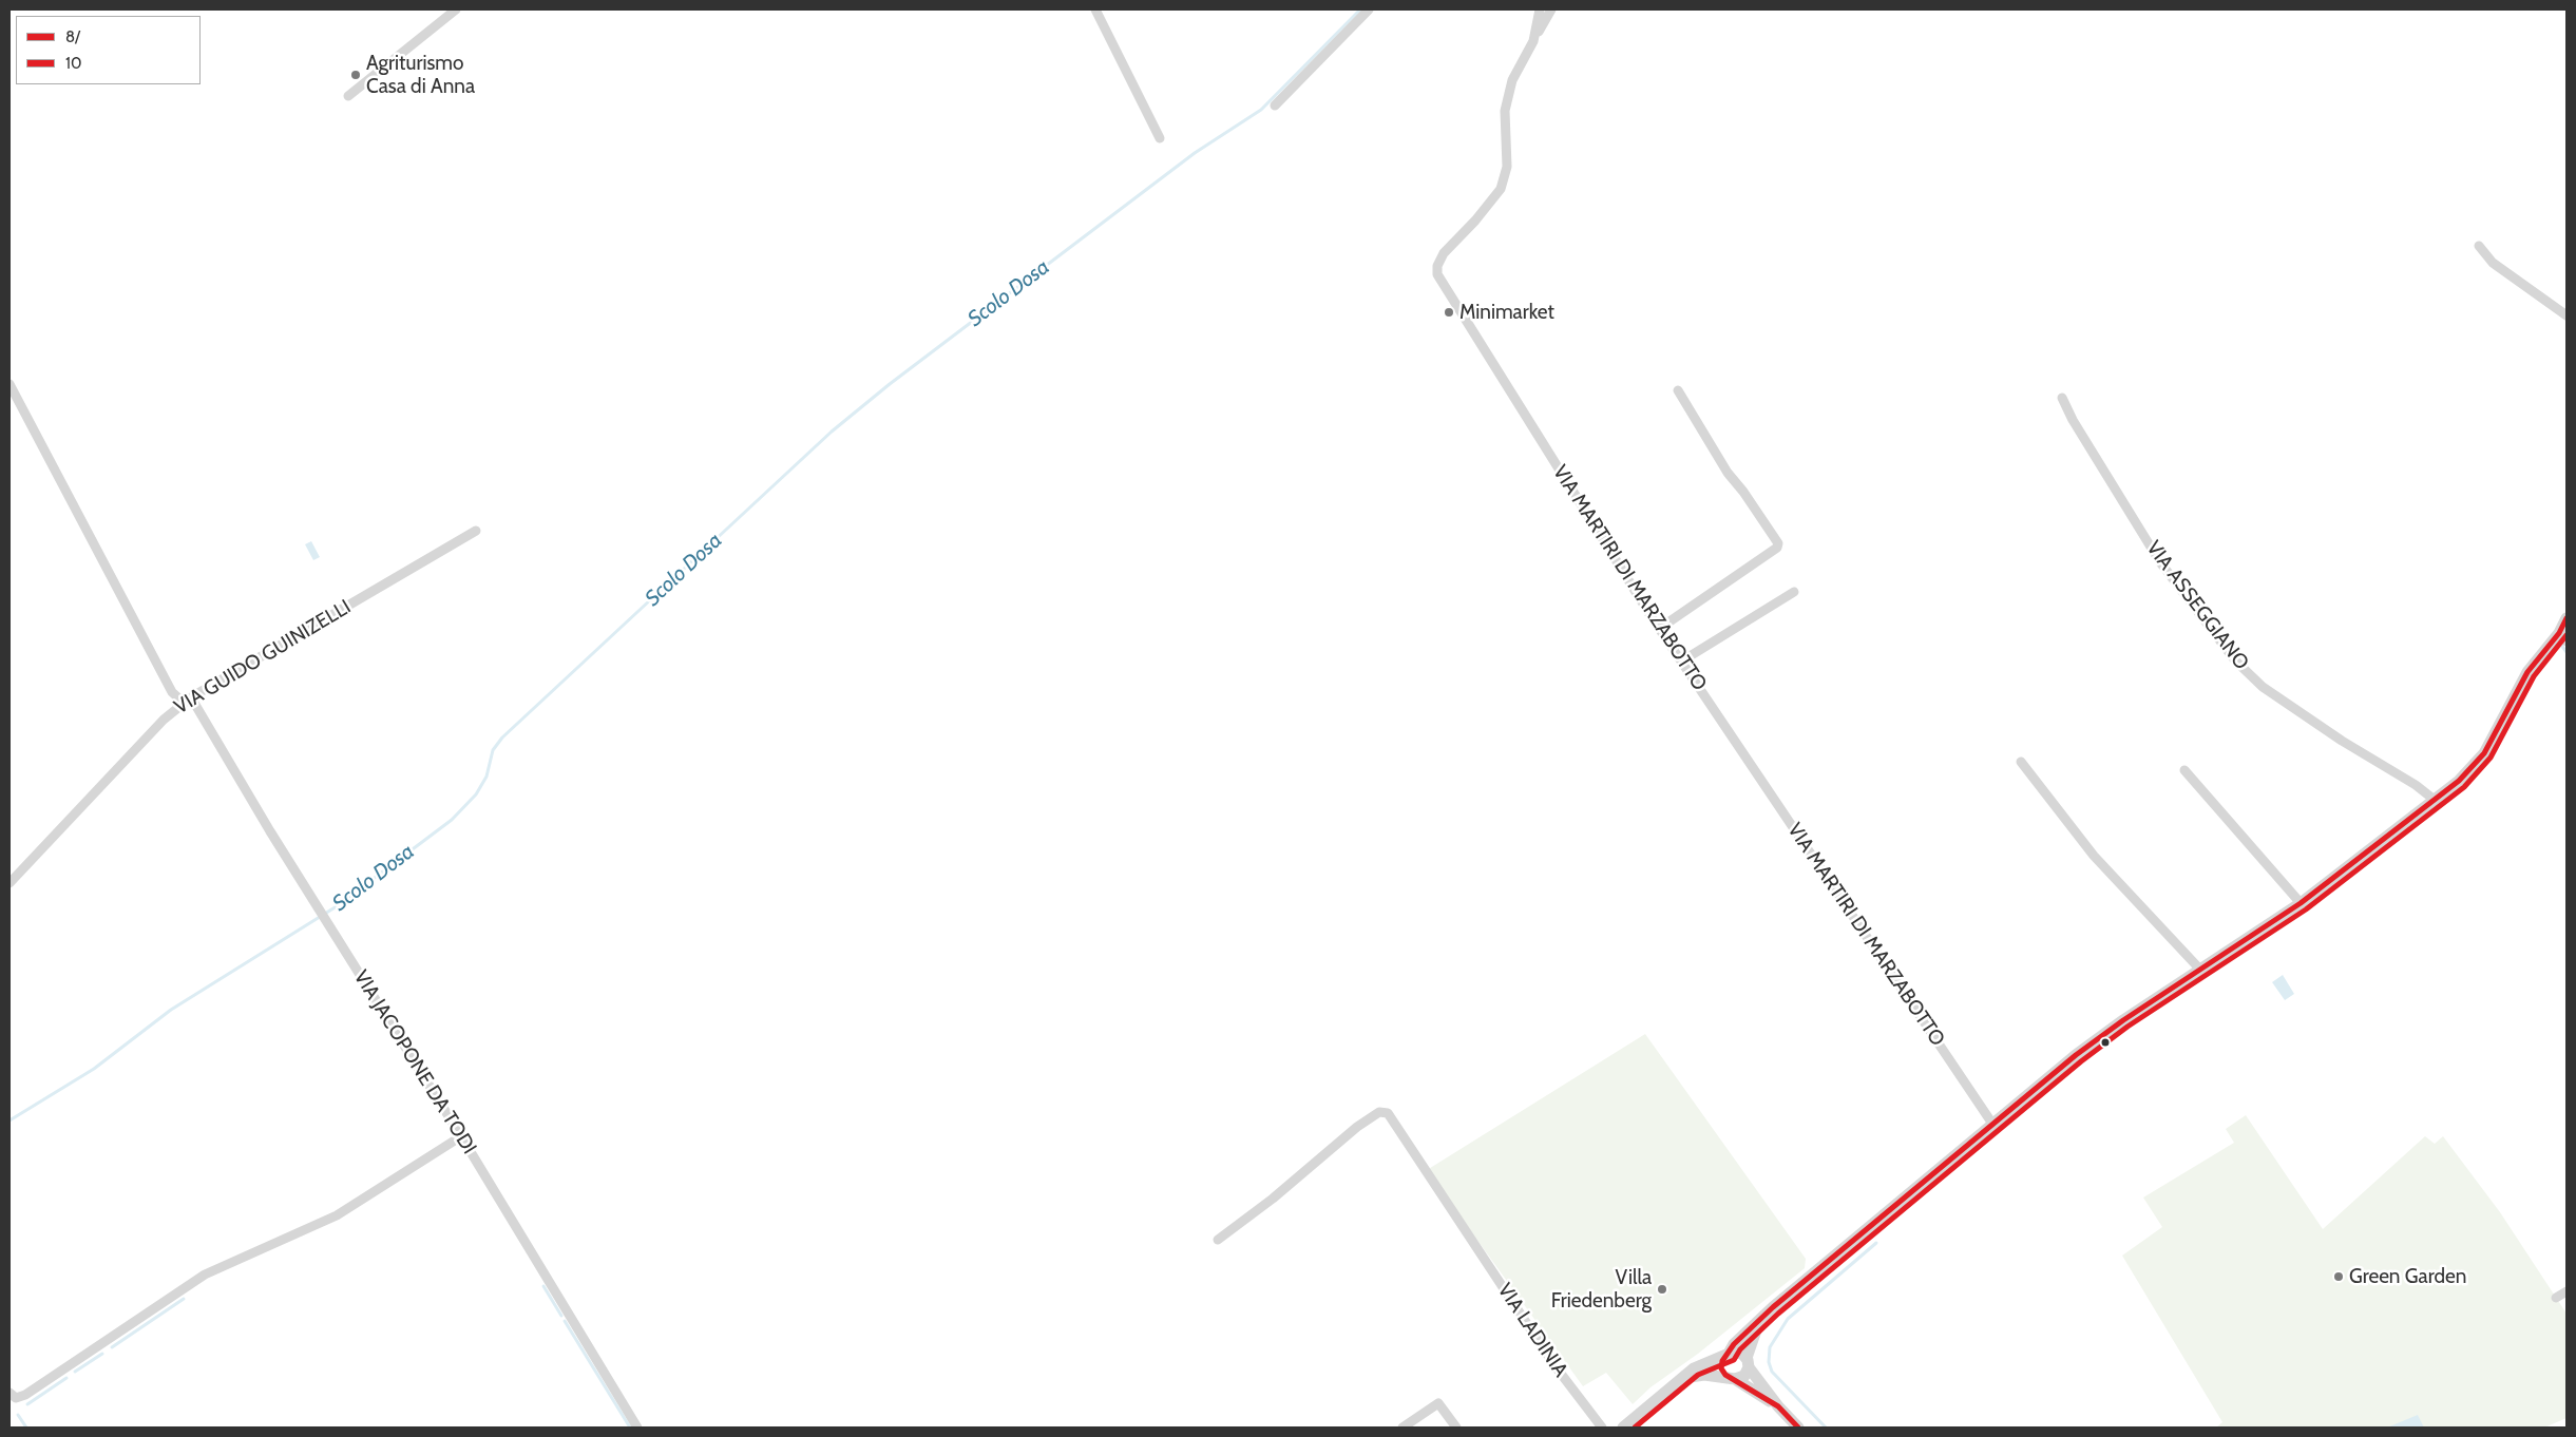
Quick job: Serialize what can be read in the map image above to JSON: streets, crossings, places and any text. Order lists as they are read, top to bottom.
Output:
{
  "streets": {
    "street": [
      "VIA MARTIRI DI MARZABOTTO",
      "VIA ASSEGGIANO",
      "VIA GUIDO GUINIZELLI",
      "VIA JACOPONE DA TODI",
      "VIA LADINIA"
    ]
  },
  "crossings": [
    ["VIA GUIDO GUINIZELLI", "VIA JACOPONE DA TODI"]
  ],
  "water": ["Scolo Dosa"],
  "places": [
    "Agriturismo Casa di Anna",
    "Minimarket",
    "Green Garden",
    "Villa Friedenberg"
  ],
  "lines": ["transit line 8/", "transit line 10"],
  "legend": ["8/", "10"]
}
